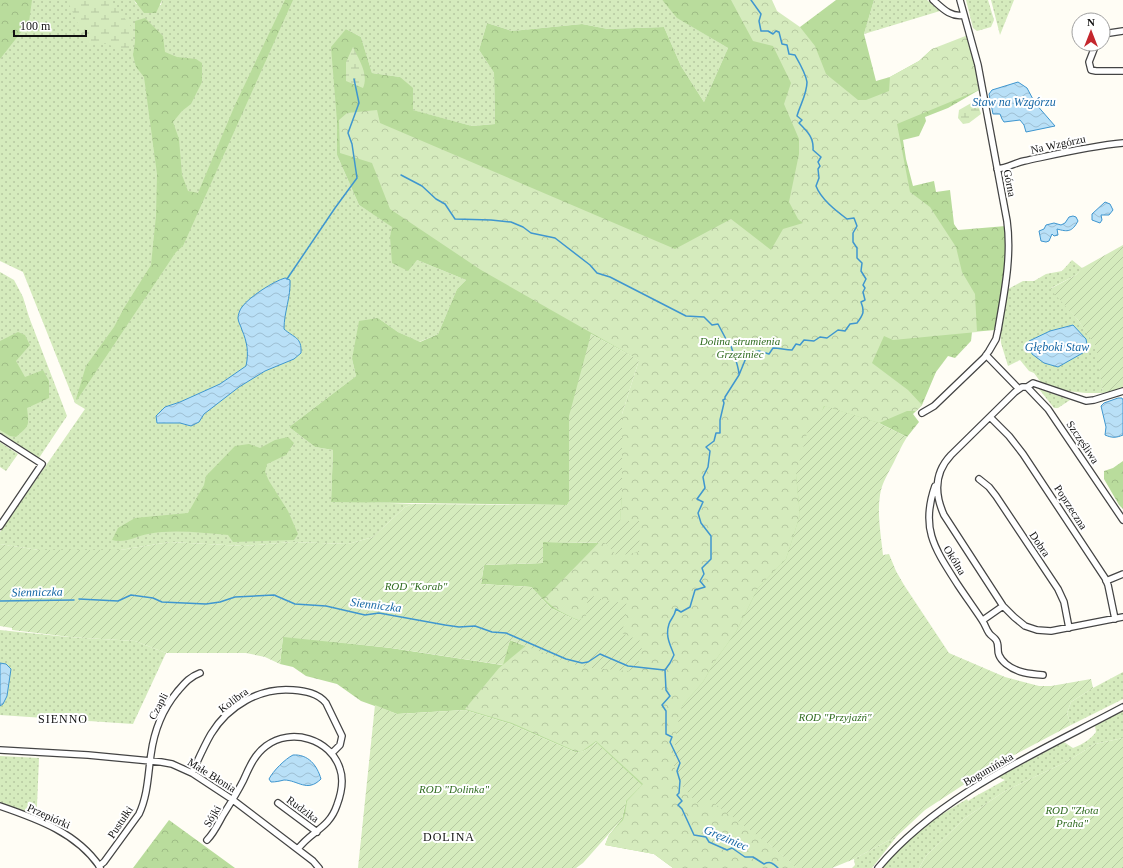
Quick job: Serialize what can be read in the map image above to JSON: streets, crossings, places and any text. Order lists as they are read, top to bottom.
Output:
{
  "streets": {
    "street": [
      "Na Wzgórzu",
      "Górna",
      "Szczęśliwa",
      "Poprzeczna",
      "Dobra",
      "Okólna",
      "Kolibra",
      "Czapli",
      "Bogumińska",
      "Małe Błonia",
      "Rudzika",
      "Przepiórki",
      "Sójki",
      "Pustułki"
    ]
  },
  "crossings": [
    ["Na Wzgórzu", "Górna"],
    ["Poprzeczna", "Okólna"],
    ["Dobra", "Okólna"],
    ["Kolibra", "Małe Błonia"],
    ["Kolibra", "Rudzika"],
    ["Kolibra", "Sójki"],
    ["Czapli", "Małe Błonia"],
    ["Czapli", "Pustułki"],
    ["Małe Błonia", "Rudzika"],
    ["Małe Błonia", "Sójki"],
    ["Małe Błonia", "Pustułki"],
    ["Rudzika", "Sójki"],
    ["Przepiórki", "Pustułki"]
  ],
  "districts": ["SIENNO", "DOLINA"],
  "water": [
    "Staw na Wzgórzu",
    "Głęboki Staw",
    "Sienniczka",
    "Gręziniec"
  ],
  "parks": [
    "Dolina strumienia Grzęziniec",
    "ROD \"Korab\"",
    "ROD \"Przyjaźń\"",
    "ROD \"Dolinka\"",
    "ROD \"Złota Praha\""
  ],
  "scale_bar": "100 m",
  "north": "top"
}
